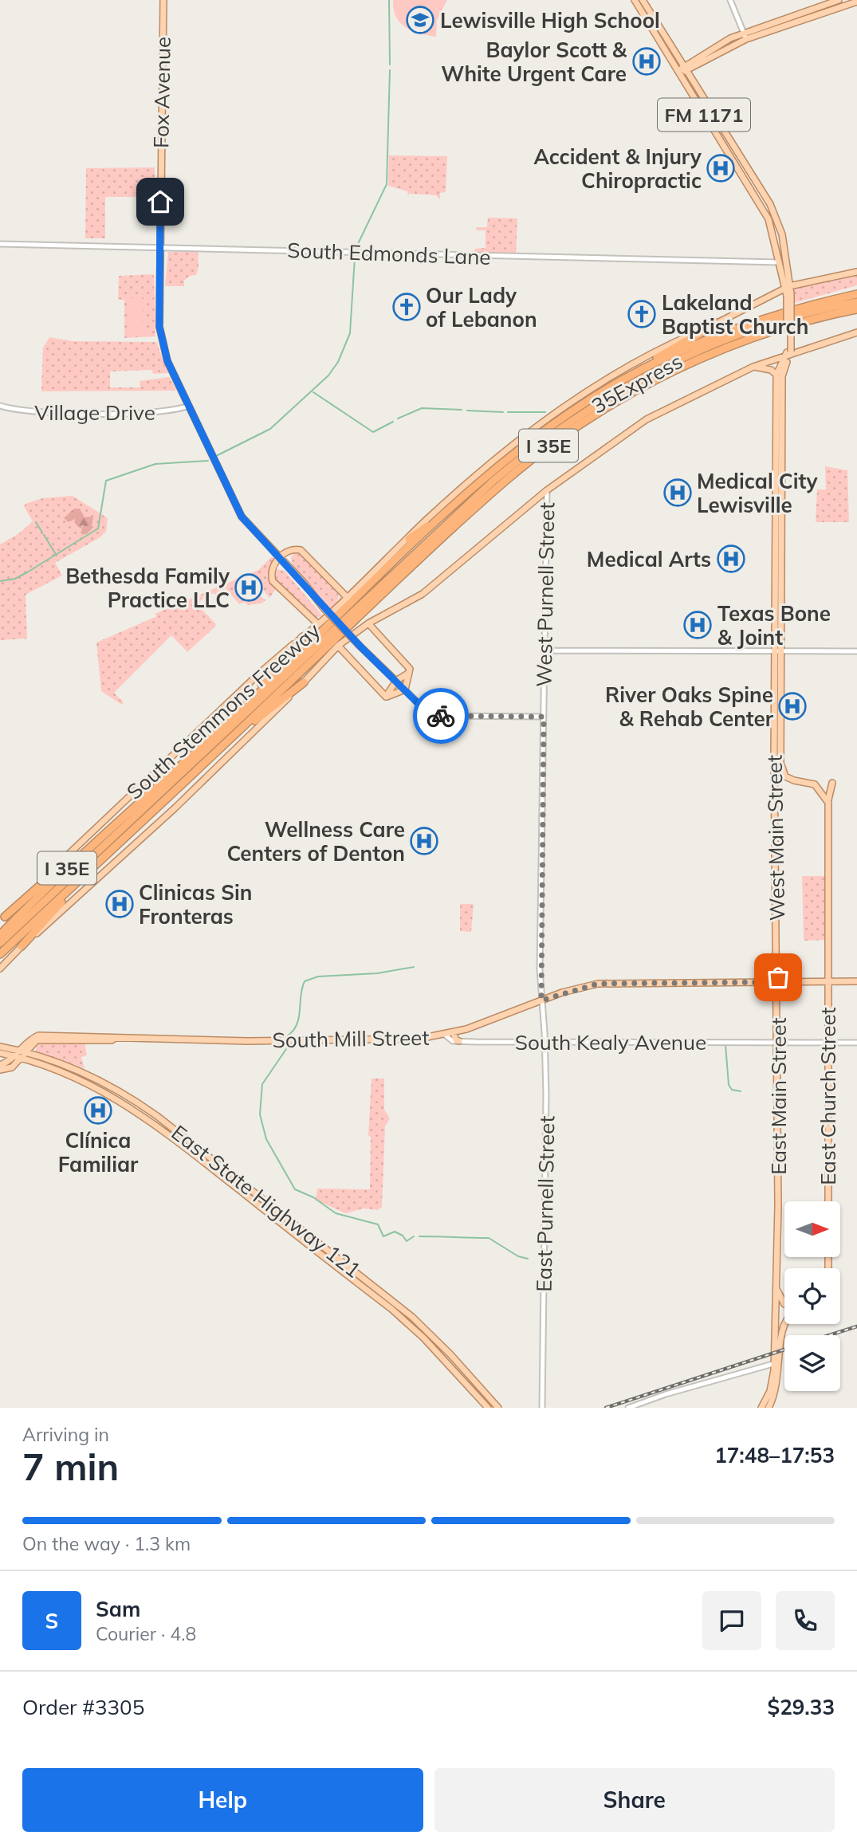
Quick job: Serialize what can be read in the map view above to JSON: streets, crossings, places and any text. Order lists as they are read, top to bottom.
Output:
{
  "streets": {
    "highway": ["35Express", "I 35E", "South Stemmons Freeway"],
    "main road": [
      "Fox Avenue",
      "FM 1171",
      "West Main Street",
      "South Mill Street",
      "East Main Street",
      "East Church Street",
      "East State Highway 121"
    ],
    "street": [
      "South Edmonds Lane",
      "Village Drive",
      "West Purnell Street",
      "South Kealy Avenue",
      "East Purnell Street"
    ]
  },
  "crossings": [
    ["Fox Avenue", "South Edmonds Lane"],
    ["Fox Avenue", "Village Drive"],
    ["Fox Avenue", "West Purnell Street"],
    ["South Edmonds Lane", "West Main Street"],
    ["I 35E", "South Stemmons Freeway"],
    ["West Purnell Street", "South Stemmons Freeway"],
    ["West Purnell Street", "South Mill Street"],
    ["West Purnell Street", "East Purnell Street"],
    ["South Stemmons Freeway", "West Main Street"],
    ["West Main Street", "South Mill Street"],
    ["West Main Street", "East Main Street"],
    ["West Main Street", "East Church Street"],
    ["South Mill Street", "South Kealy Avenue"],
    ["South Mill Street", "East Main Street"],
    ["South Mill Street", "East Church Street"],
    ["South Mill Street", "East State Highway 121"],
    ["South Mill Street", "East Purnell Street"],
    ["South Kealy Avenue", "East Main Street"],
    ["South Kealy Avenue", "East Church Street"],
    ["South Kealy Avenue", "East Purnell Street"]
  ],
  "places": {
    "school or university": ["Lewisville High School"],
    "hospital": [
      "Baylor Scott & White Urgent Care",
      "Accident & Injury Chiropractic",
      "Medical City Lewisville",
      "Medical Arts",
      "Bethesda Family Practice LLC",
      "Texas Bone & Joint",
      "River Oaks Spine & Rehab Center",
      "Wellness Care Centers of Denton",
      "Clinicas Sin Fronteras",
      "Clínica Familiar"
    ],
    "church": ["Our Lady of Lebanon", "Lakeland Baptist Church"]
  },
  "north": "right",
  "page": {
    "heading": ["7 min", "Arriving in", "17:48–17:53"],
    "panel": [
      "Sam",
      "Courier · 4.8",
      "Order #3305",
      "$29.33"
    ],
    "bar": "On the way · 1.3 km",
    "round": "S",
    "buttons": ["Help", "Share"]
  }
}
